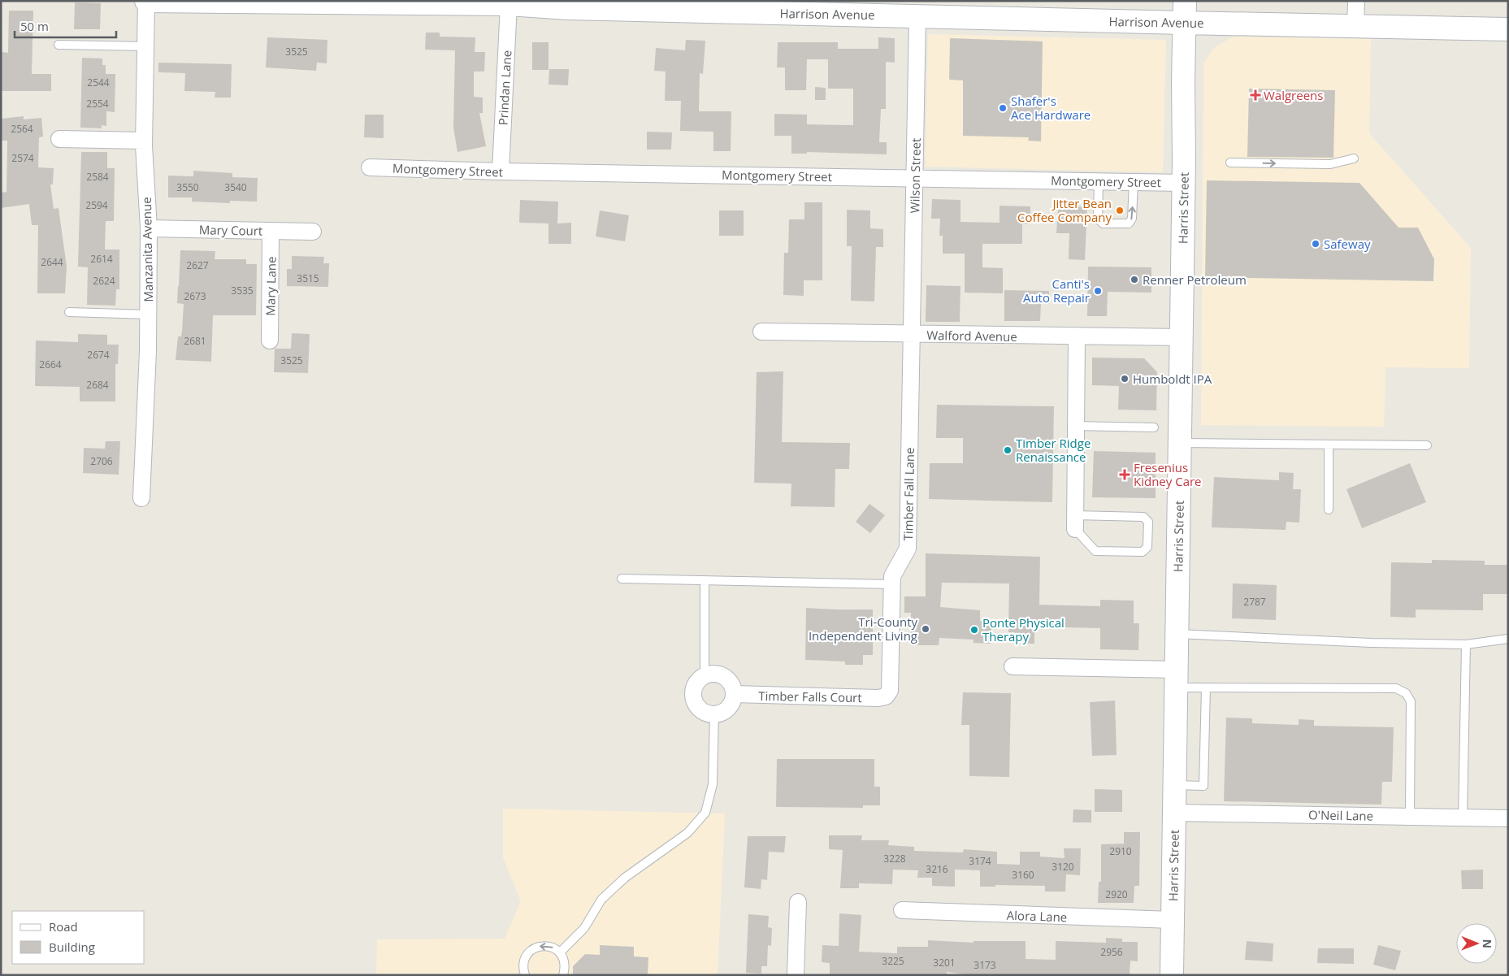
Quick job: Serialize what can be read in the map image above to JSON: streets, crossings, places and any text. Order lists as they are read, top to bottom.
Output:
{
  "streets": {
    "main road": ["Harrison Avenue", "Harris Street"],
    "street": [
      "Prindan Lane",
      "Montgomery Street",
      "Wilson Street",
      "Mary Court",
      "Manzanita Avenue",
      "Mary Lane",
      "Walford Avenue",
      "Timber Fall Lane",
      "Timber Falls Court",
      "O'Neil Lane",
      "Alora Lane"
    ]
  },
  "crossings": [
    ["Harrison Avenue", "Prindan Lane"],
    ["Harrison Avenue", "Wilson Street"],
    ["Harrison Avenue", "Harris Street"],
    ["Harrison Avenue", "Manzanita Avenue"],
    ["Prindan Lane", "Montgomery Street"],
    ["Montgomery Street", "Wilson Street"],
    ["Montgomery Street", "Harris Street"],
    ["Wilson Street", "Walford Avenue"],
    ["Wilson Street", "Timber Fall Lane"],
    ["Harris Street", "Walford Avenue"],
    ["Harris Street", "O'Neil Lane"],
    ["Harris Street", "Alora Lane"],
    ["Mary Court", "Manzanita Avenue"],
    ["Mary Court", "Mary Lane"],
    ["Walford Avenue", "Timber Fall Lane"],
    ["Timber Fall Lane", "Timber Falls Court"]
  ],
  "places": {
    "health": ["Walgreens", "Fresenius Kidney Care"],
    "other": [
      "Shafer's Ace Hardware",
      "Jitter Bean Coffee Company",
      "Safeway",
      "Renner Petroleum",
      "Canti's Auto Repair",
      "Humboldt IPA",
      "Timber Ridge Renaissance",
      "Tri-County Independent Living",
      "Ponte Physical Therapy"
    ]
  },
  "house_numbers": [
    "3525",
    "2544",
    "2554",
    "2564",
    "2574",
    "2584",
    "3550",
    "3540",
    "2594",
    "2614",
    "2644",
    "2627",
    "3515",
    "2624",
    "3535",
    "2673",
    "2681",
    "2674",
    "3525",
    "2664",
    "2684",
    "2706",
    "2787",
    "2910",
    "3228",
    "3174",
    "3120",
    "3216",
    "3160",
    "2920",
    "2956",
    "3225",
    "3201",
    "3173"
  ],
  "legend": ["Road", "Building"],
  "scale_bar": "50 m",
  "north": "right"
}
